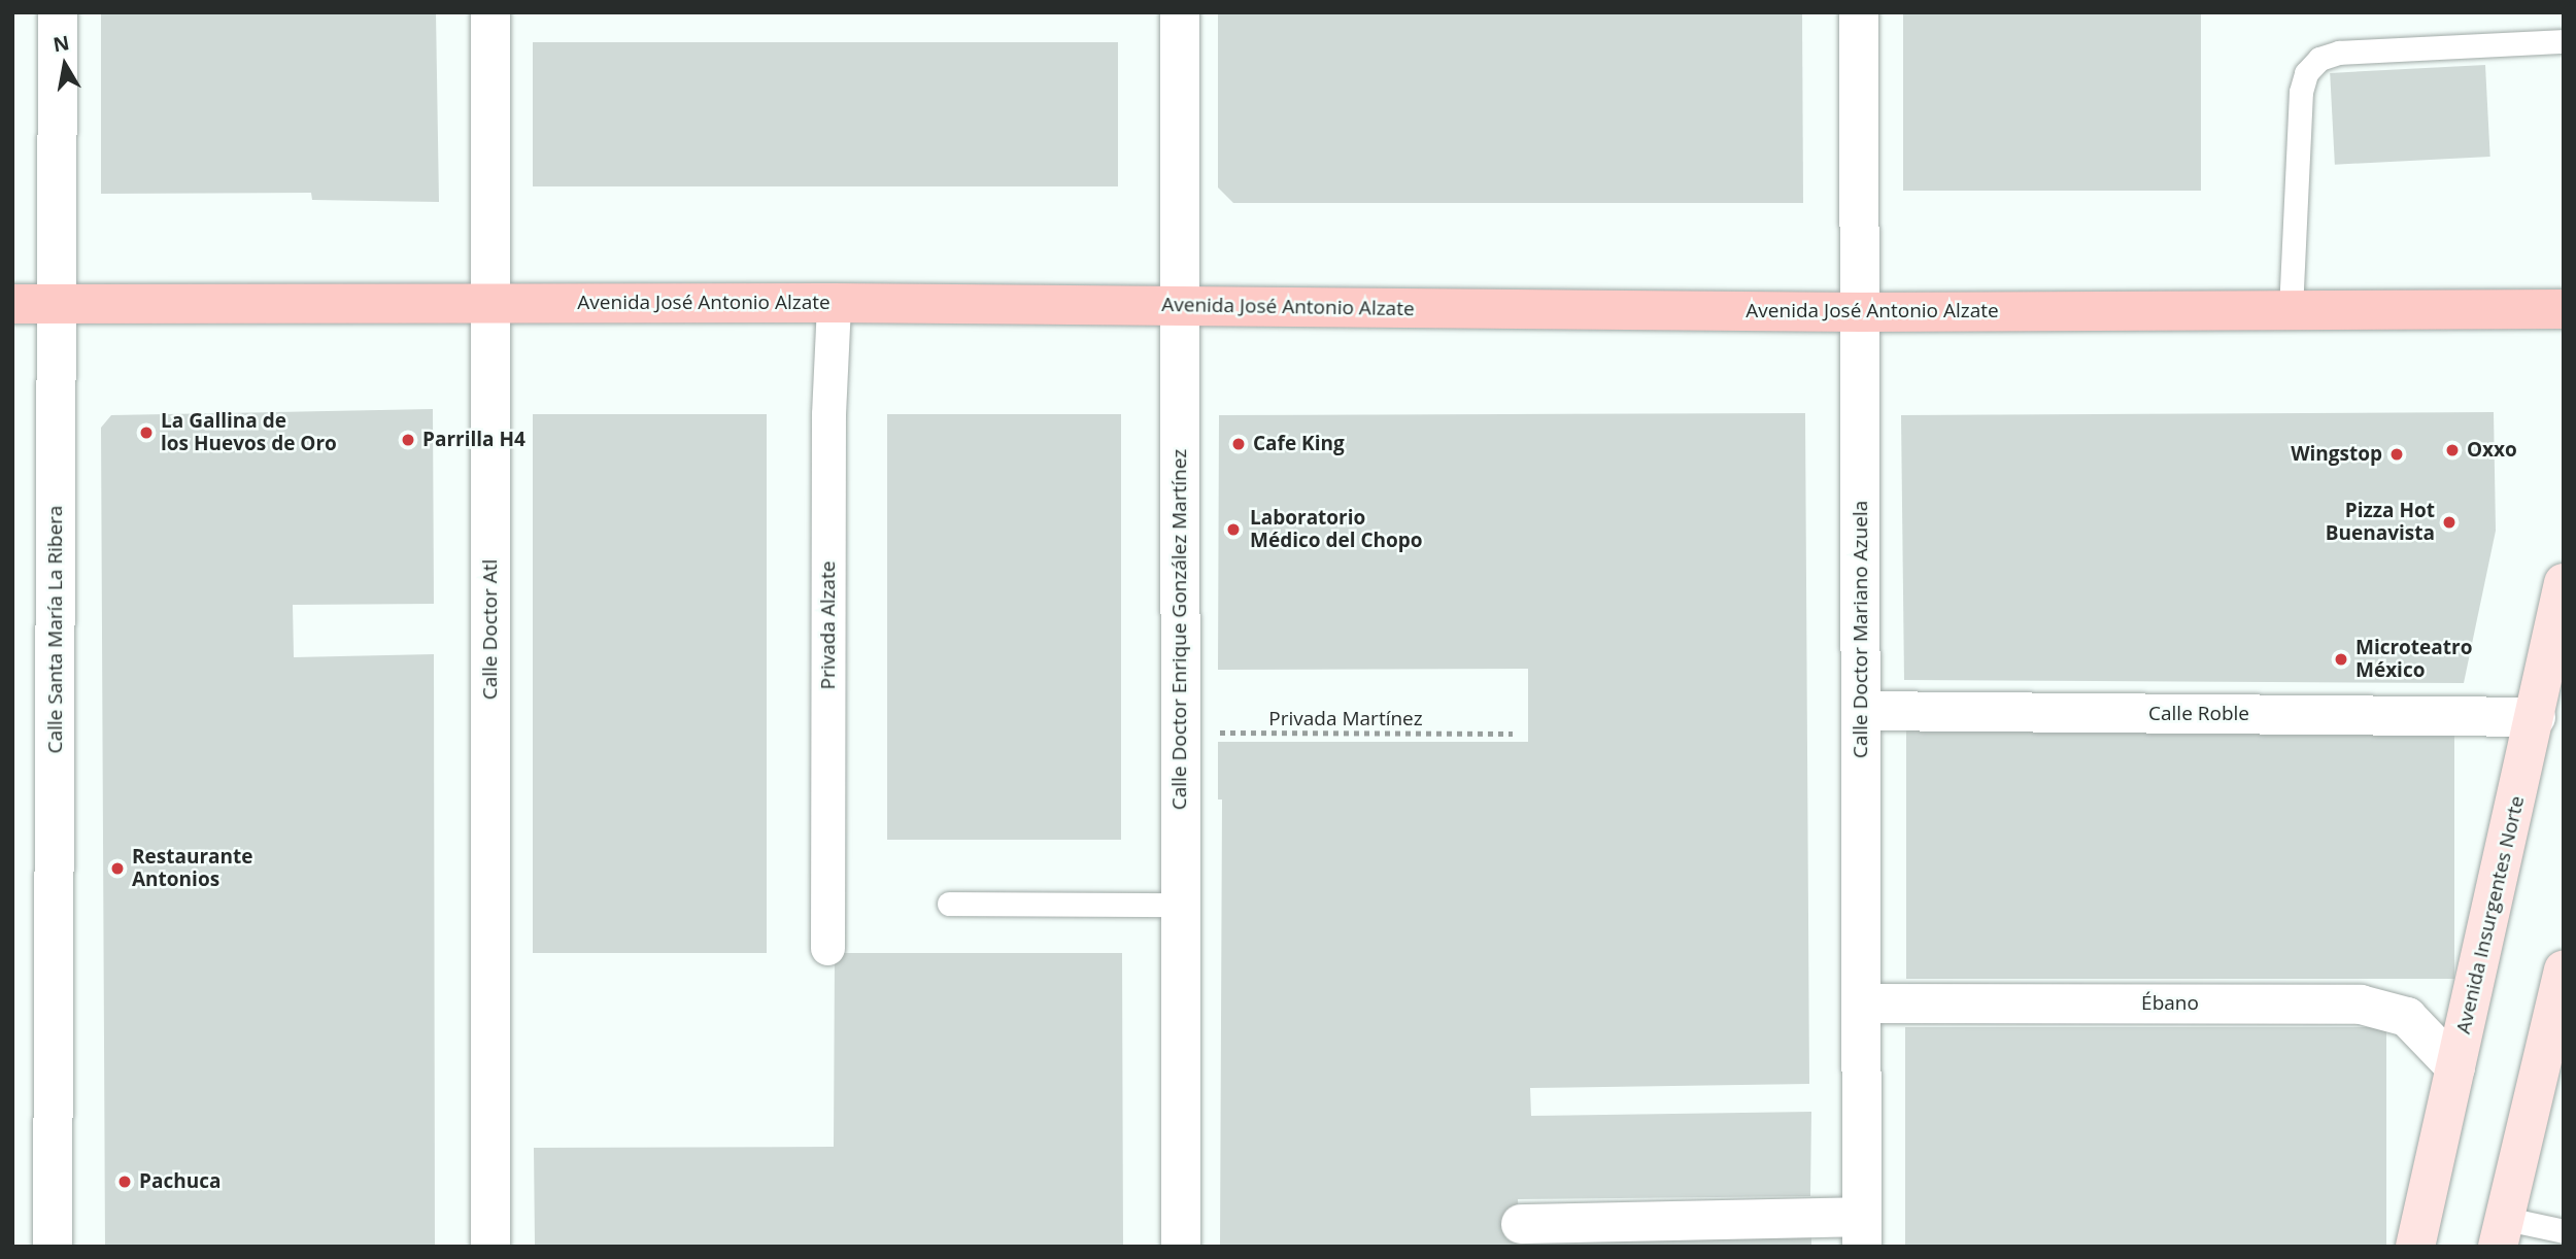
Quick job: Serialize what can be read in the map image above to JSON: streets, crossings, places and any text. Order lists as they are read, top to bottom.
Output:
{
  "streets": {
    "main road": ["Avenida José Antonio Alzate", "Avenida Insurgentes Norte"],
    "street": [
      "Privada Alzate",
      "Calle Santa María La Ribera",
      "Calle Doctor Atl",
      "Calle Doctor Enrique González Martínez",
      "Calle Doctor Mariano Azuela",
      "Calle Roble",
      "Ébano"
    ],
    "path": ["Privada Martínez"]
  },
  "crossings": [
    ["Avenida José Antonio Alzate", "Privada Alzate"],
    ["Avenida José Antonio Alzate", "Calle Santa María La Ribera"],
    ["Avenida José Antonio Alzate", "Calle Doctor Atl"],
    ["Avenida José Antonio Alzate", "Calle Doctor Enrique González Martínez"],
    ["Avenida José Antonio Alzate", "Calle Doctor Mariano Azuela"],
    ["Calle Doctor Enrique González Martínez", "Privada Martínez"],
    ["Calle Doctor Mariano Azuela", "Calle Roble"],
    ["Calle Doctor Mariano Azuela", "Ébano"],
    ["Calle Roble", "Avenida Insurgentes Norte"],
    ["Avenida Insurgentes Norte", "Ébano"]
  ],
  "places": [
    "La Gallina de los Huevos de Oro",
    "Parrilla H4",
    "Cafe King",
    "Oxxo",
    "Wingstop",
    "Pizza Hot Buenavista",
    "Laboratorio Médico del Chopo",
    "Microteatro México",
    "Restaurante Antonios",
    "Pachuca"
  ],
  "north": "top"
}
